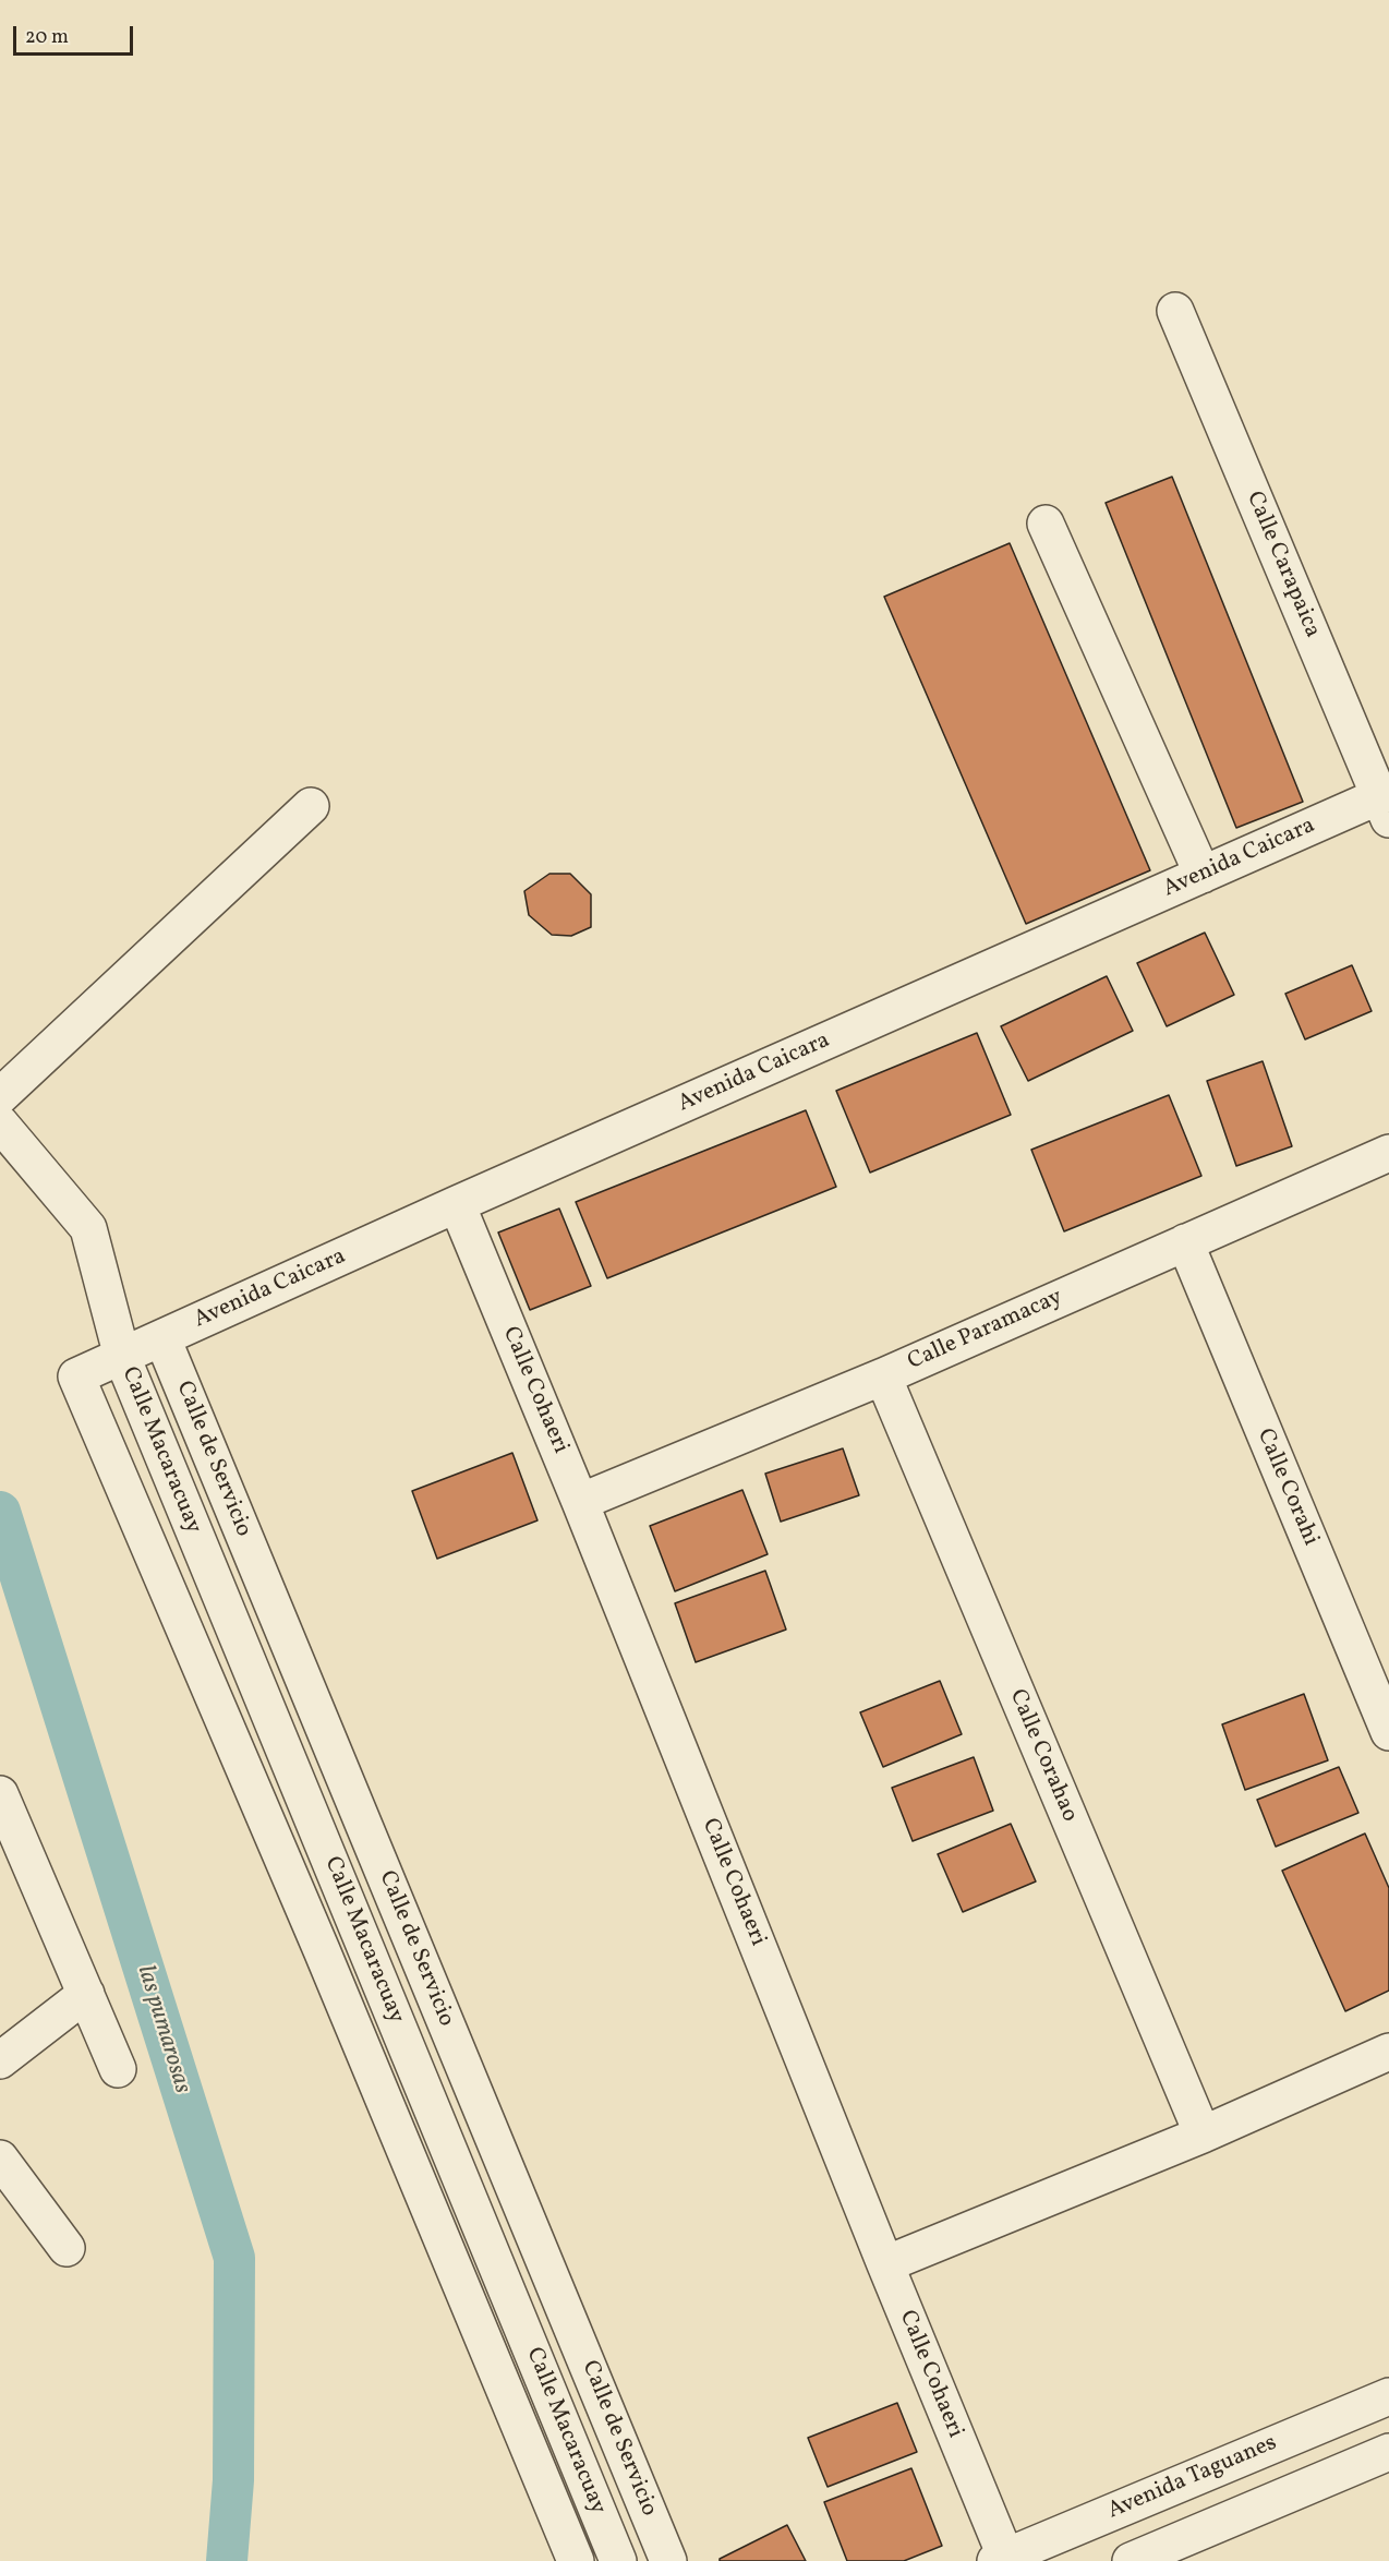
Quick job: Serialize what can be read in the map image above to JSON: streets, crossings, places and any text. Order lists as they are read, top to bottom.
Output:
{
  "streets": {
    "street": [
      "Calle Carapaica",
      "Avenida Caicara",
      "Calle Paramacay",
      "Calle Cohaeri",
      "Calle Macaracuay",
      "Calle de Servicio",
      "Calle Corahi",
      "Calle Corahao",
      "Avenida Taguanes"
    ]
  },
  "crossings": [
    ["Calle Carapaica", "Avenida Caicara"],
    ["Avenida Caicara", "Calle Cohaeri"],
    ["Avenida Caicara", "Calle Macaracuay"],
    ["Avenida Caicara", "Calle de Servicio"],
    ["Calle Paramacay", "Calle Cohaeri"],
    ["Calle Paramacay", "Calle Corahi"],
    ["Calle Paramacay", "Calle Corahao"],
    ["Calle Cohaeri", "Avenida Taguanes"]
  ],
  "water": ["las pumarosas"],
  "scale_bar": "20 m"
}
